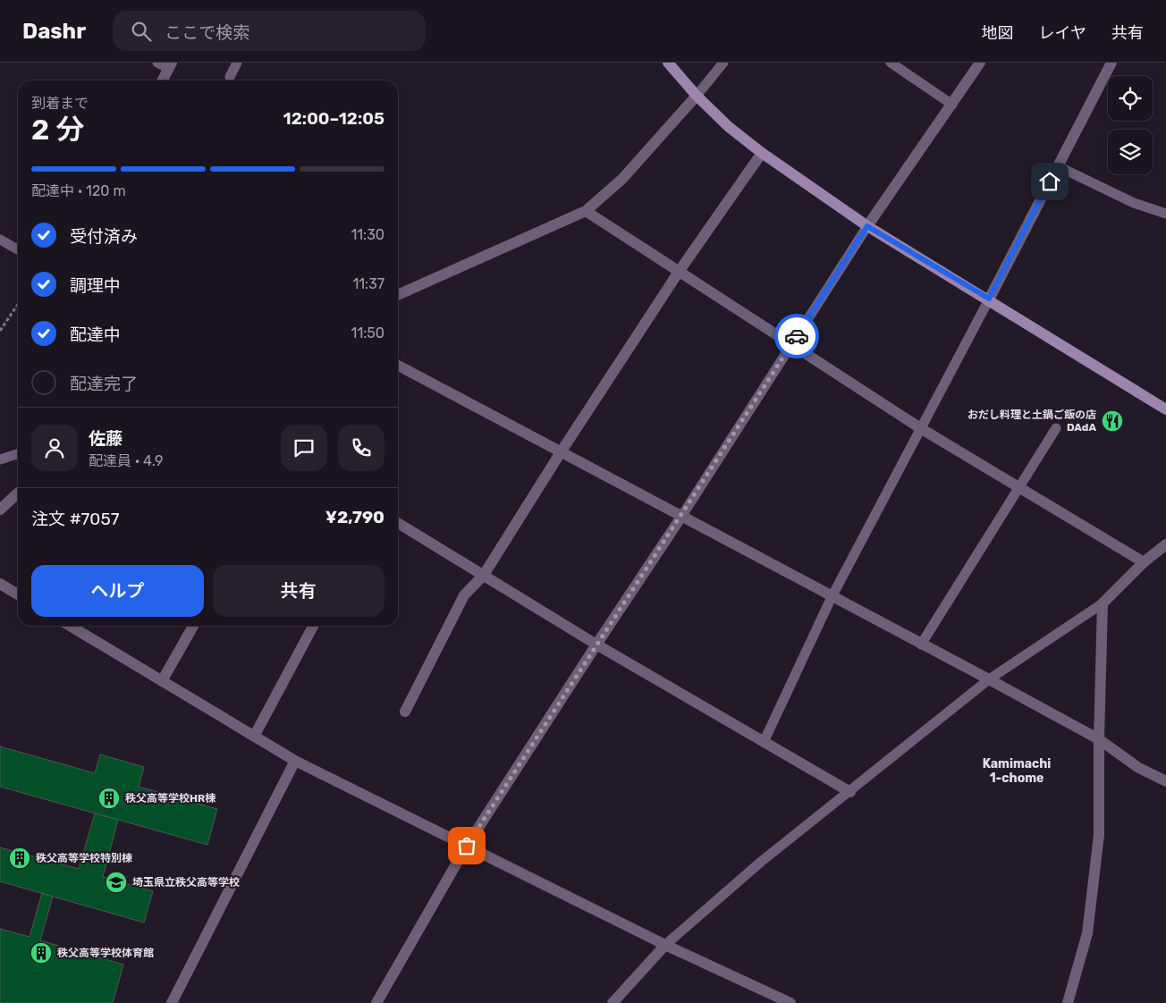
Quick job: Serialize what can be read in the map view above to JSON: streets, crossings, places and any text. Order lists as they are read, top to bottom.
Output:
{
  "districts": ["Kamimachi 1-chome"],
  "places": {
    "restaurant": ["おだし料理と土鍋ご飯の店 DAdA"],
    "building": ["秩父高等学校HR棟", "秩父高等学校特別棟", "秩父高等学校体育館"],
    "school or university": ["埼玉県立秩父高等学校"]
  },
  "page": {
    "header": "Dashr",
    "search": "ここで検索",
    "nav": ["地図", "レイヤ", "共有"],
    "heading": ["2 分", "到着まで", "12:00–12:05"],
    "panel": [
      "佐藤",
      "配達員 · 4.9",
      "注文 #7057",
      "¥2,790"
    ],
    "bar": "配達中 · 120 m",
    "list": [
      ["受付済み", "11:30"],
      ["調理中", "11:37"],
      ["配達中", "11:50"],
      "配達完了"
    ],
    "buttons": ["ヘルプ", "共有"]
  }
}
